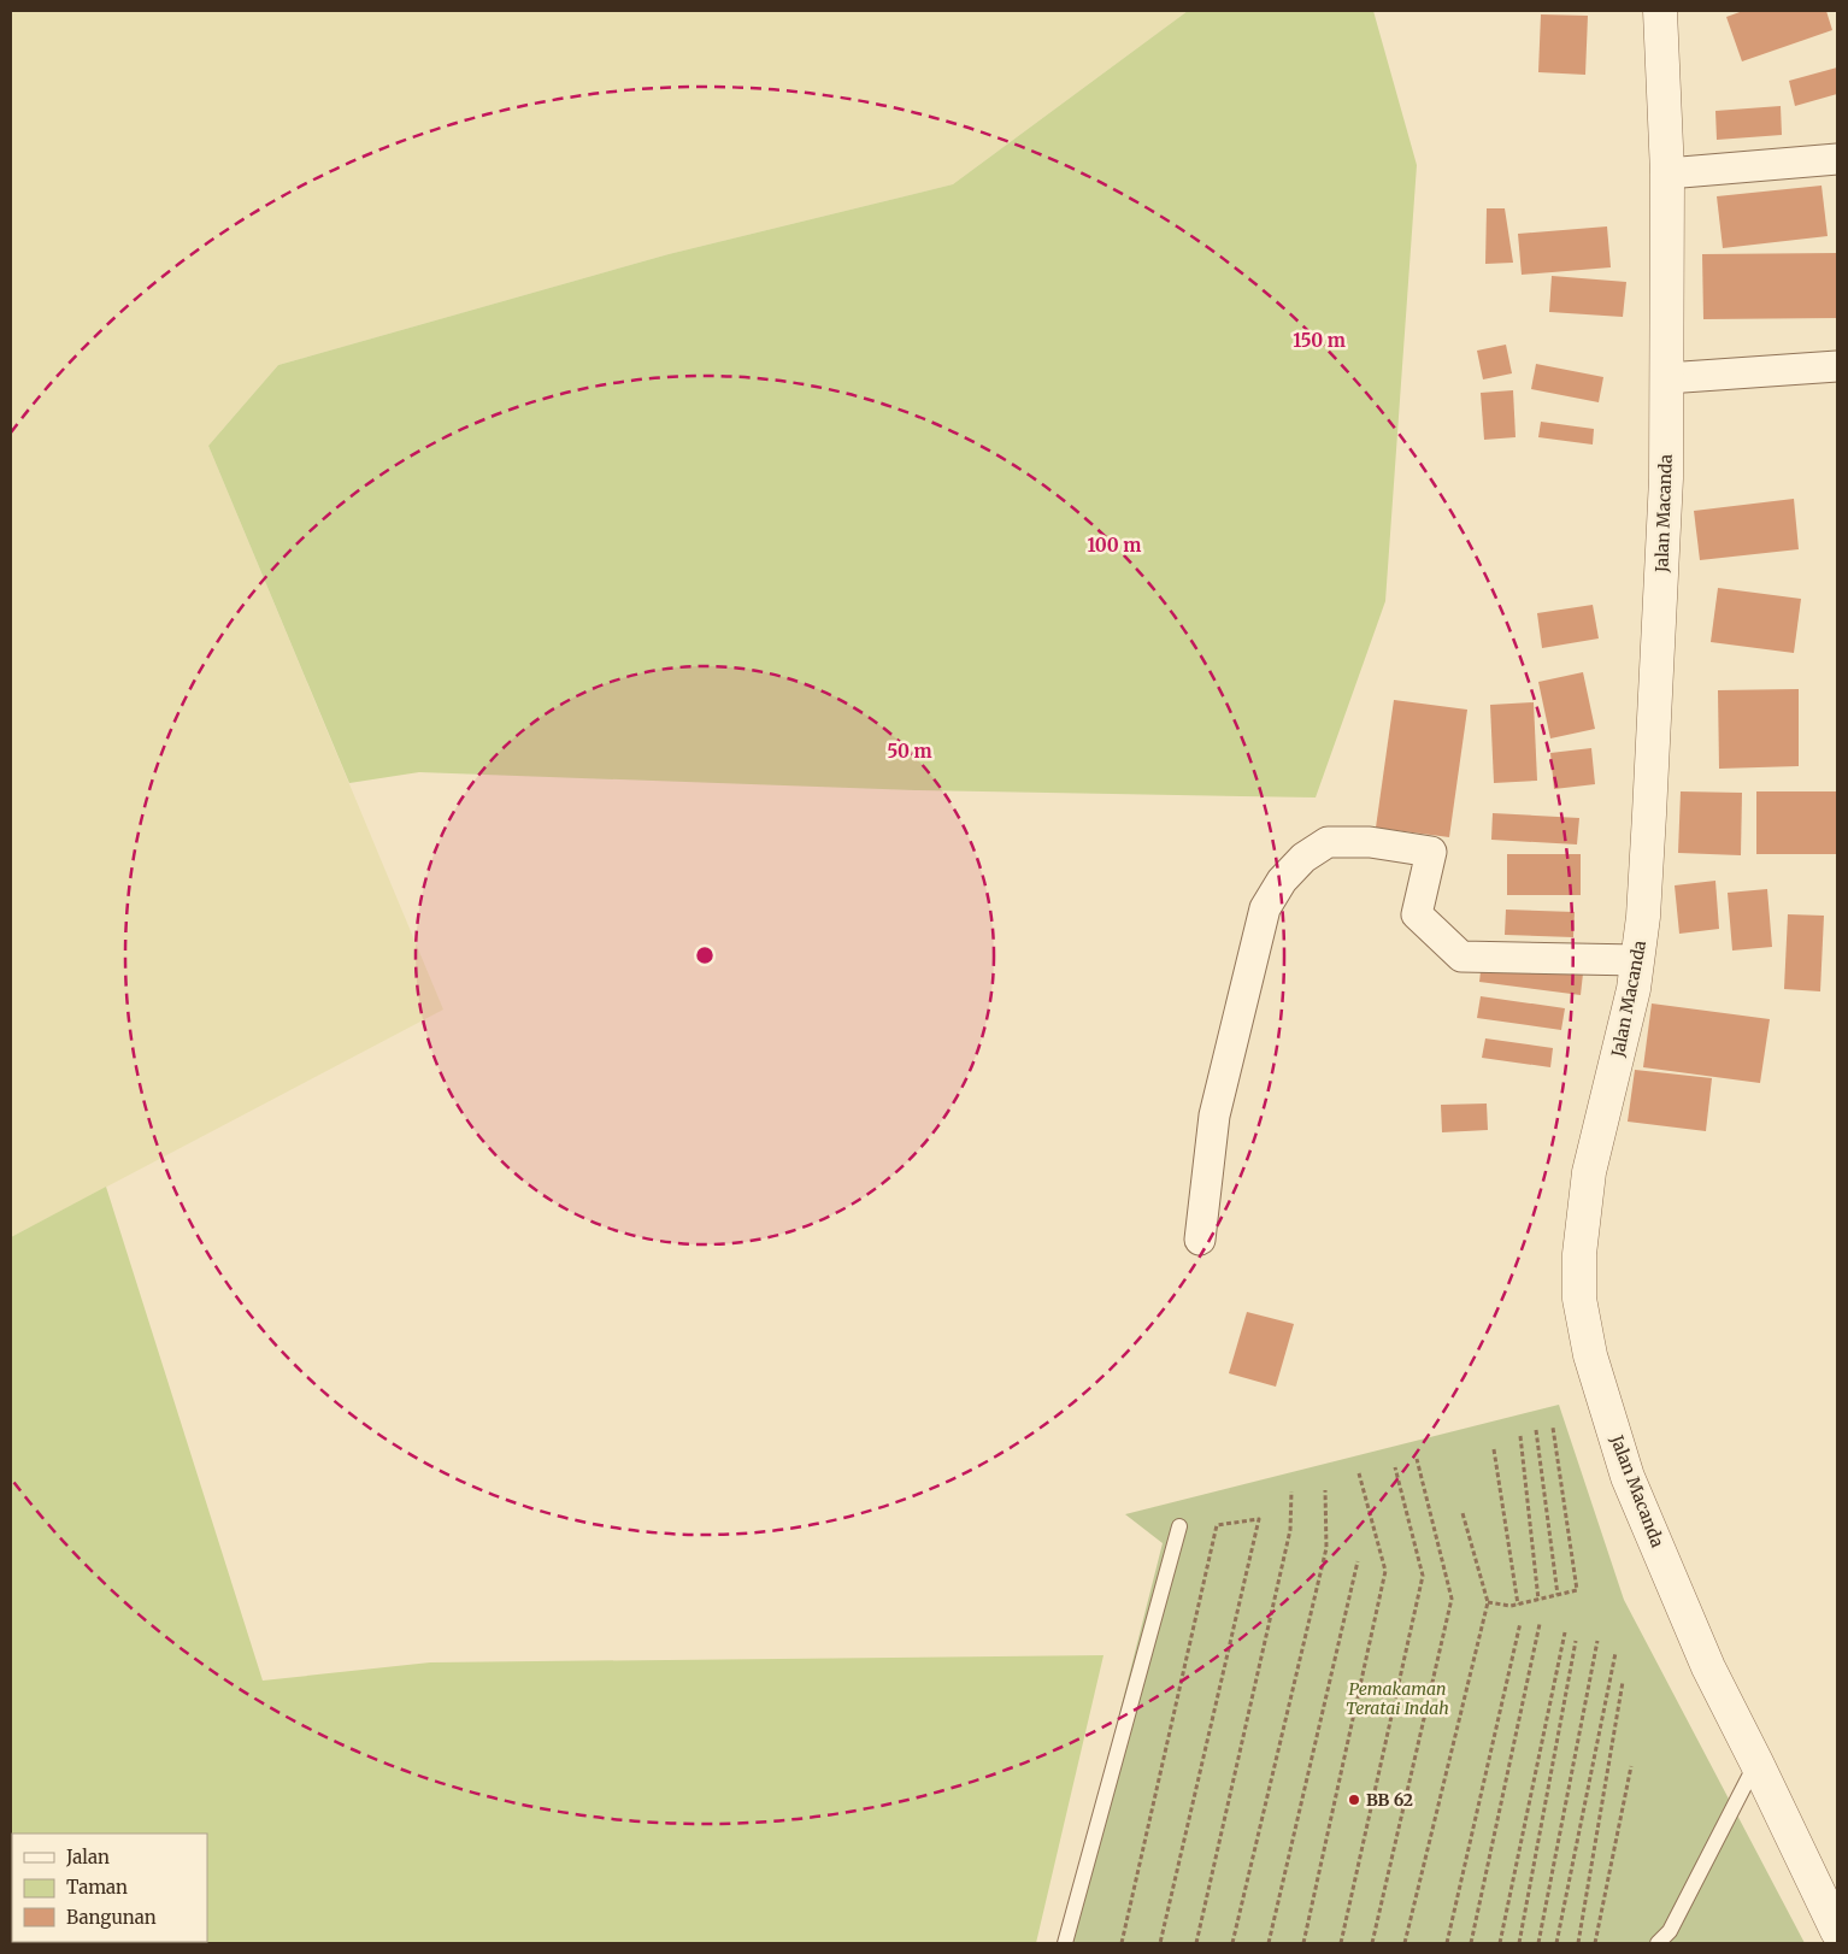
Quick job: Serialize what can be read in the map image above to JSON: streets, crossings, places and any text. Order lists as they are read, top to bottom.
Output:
{
  "streets": {
    "street": ["Jalan Macanda"]
  },
  "parks": ["Pemakaman Teratai Indah"],
  "places": ["BB 62"],
  "legend": ["Jalan", "Taman", "Bangunan"],
  "rings": ["150 m", "100 m", "50 m"]
}
